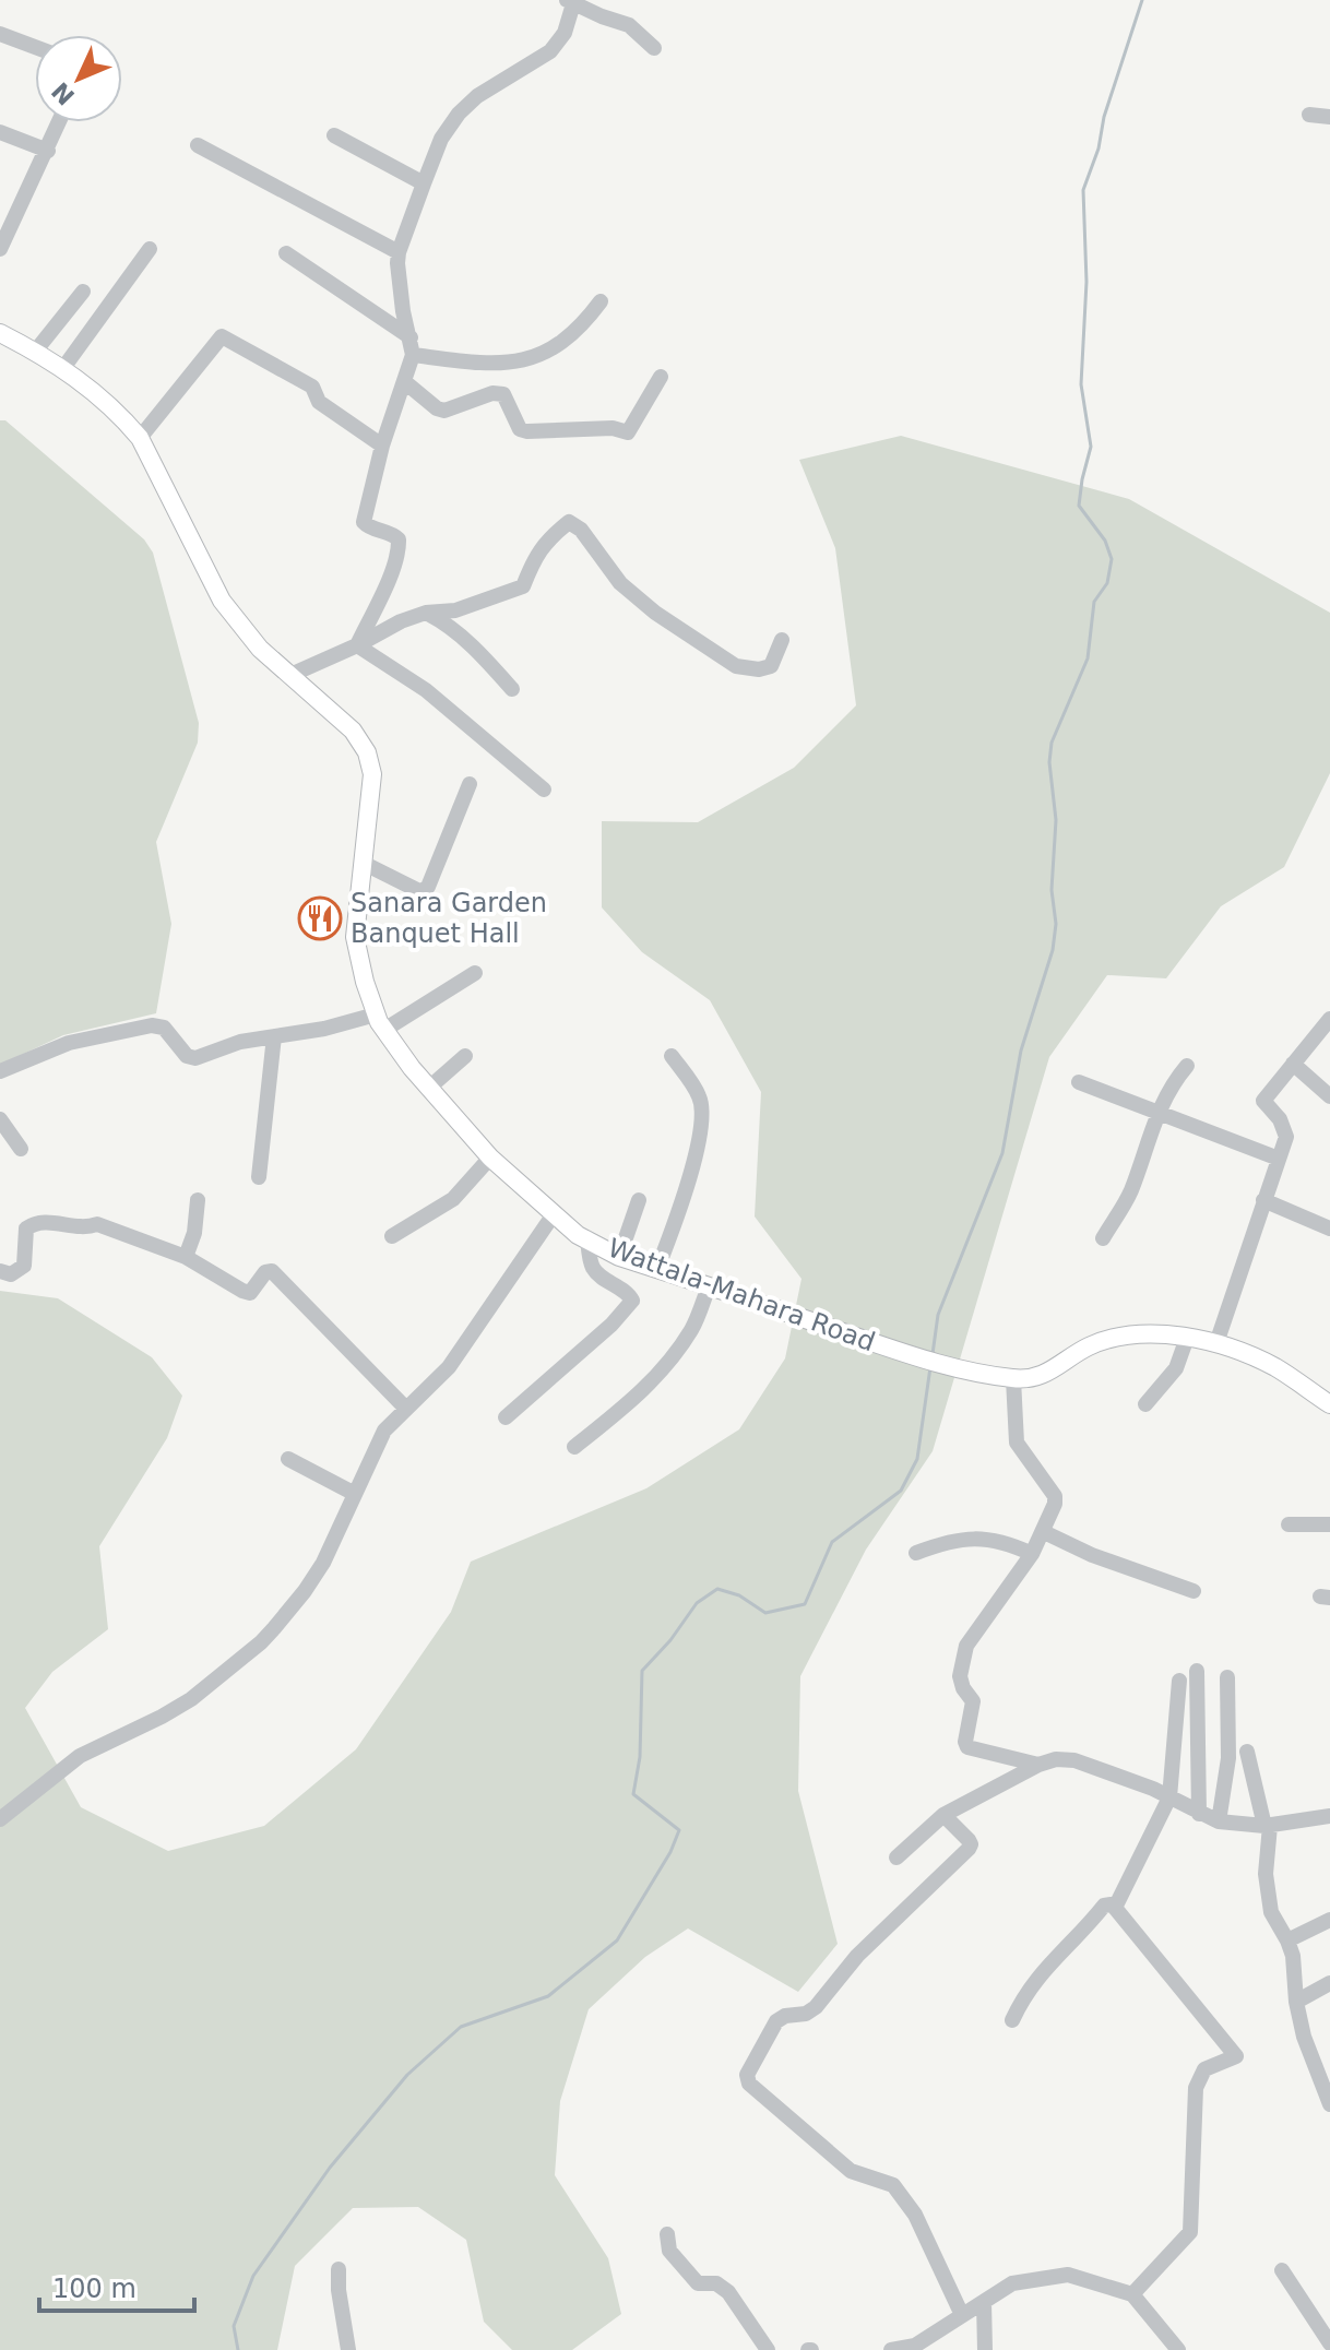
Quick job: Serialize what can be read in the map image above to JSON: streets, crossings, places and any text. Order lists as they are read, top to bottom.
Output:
{
  "streets": {
    "main road": ["Wattala-Mahara Road"]
  },
  "places": {
    "restaurant": ["Sanara Garden Banquet Hall"]
  },
  "scale_bar": "100 m",
  "north": "bottom left"
}
